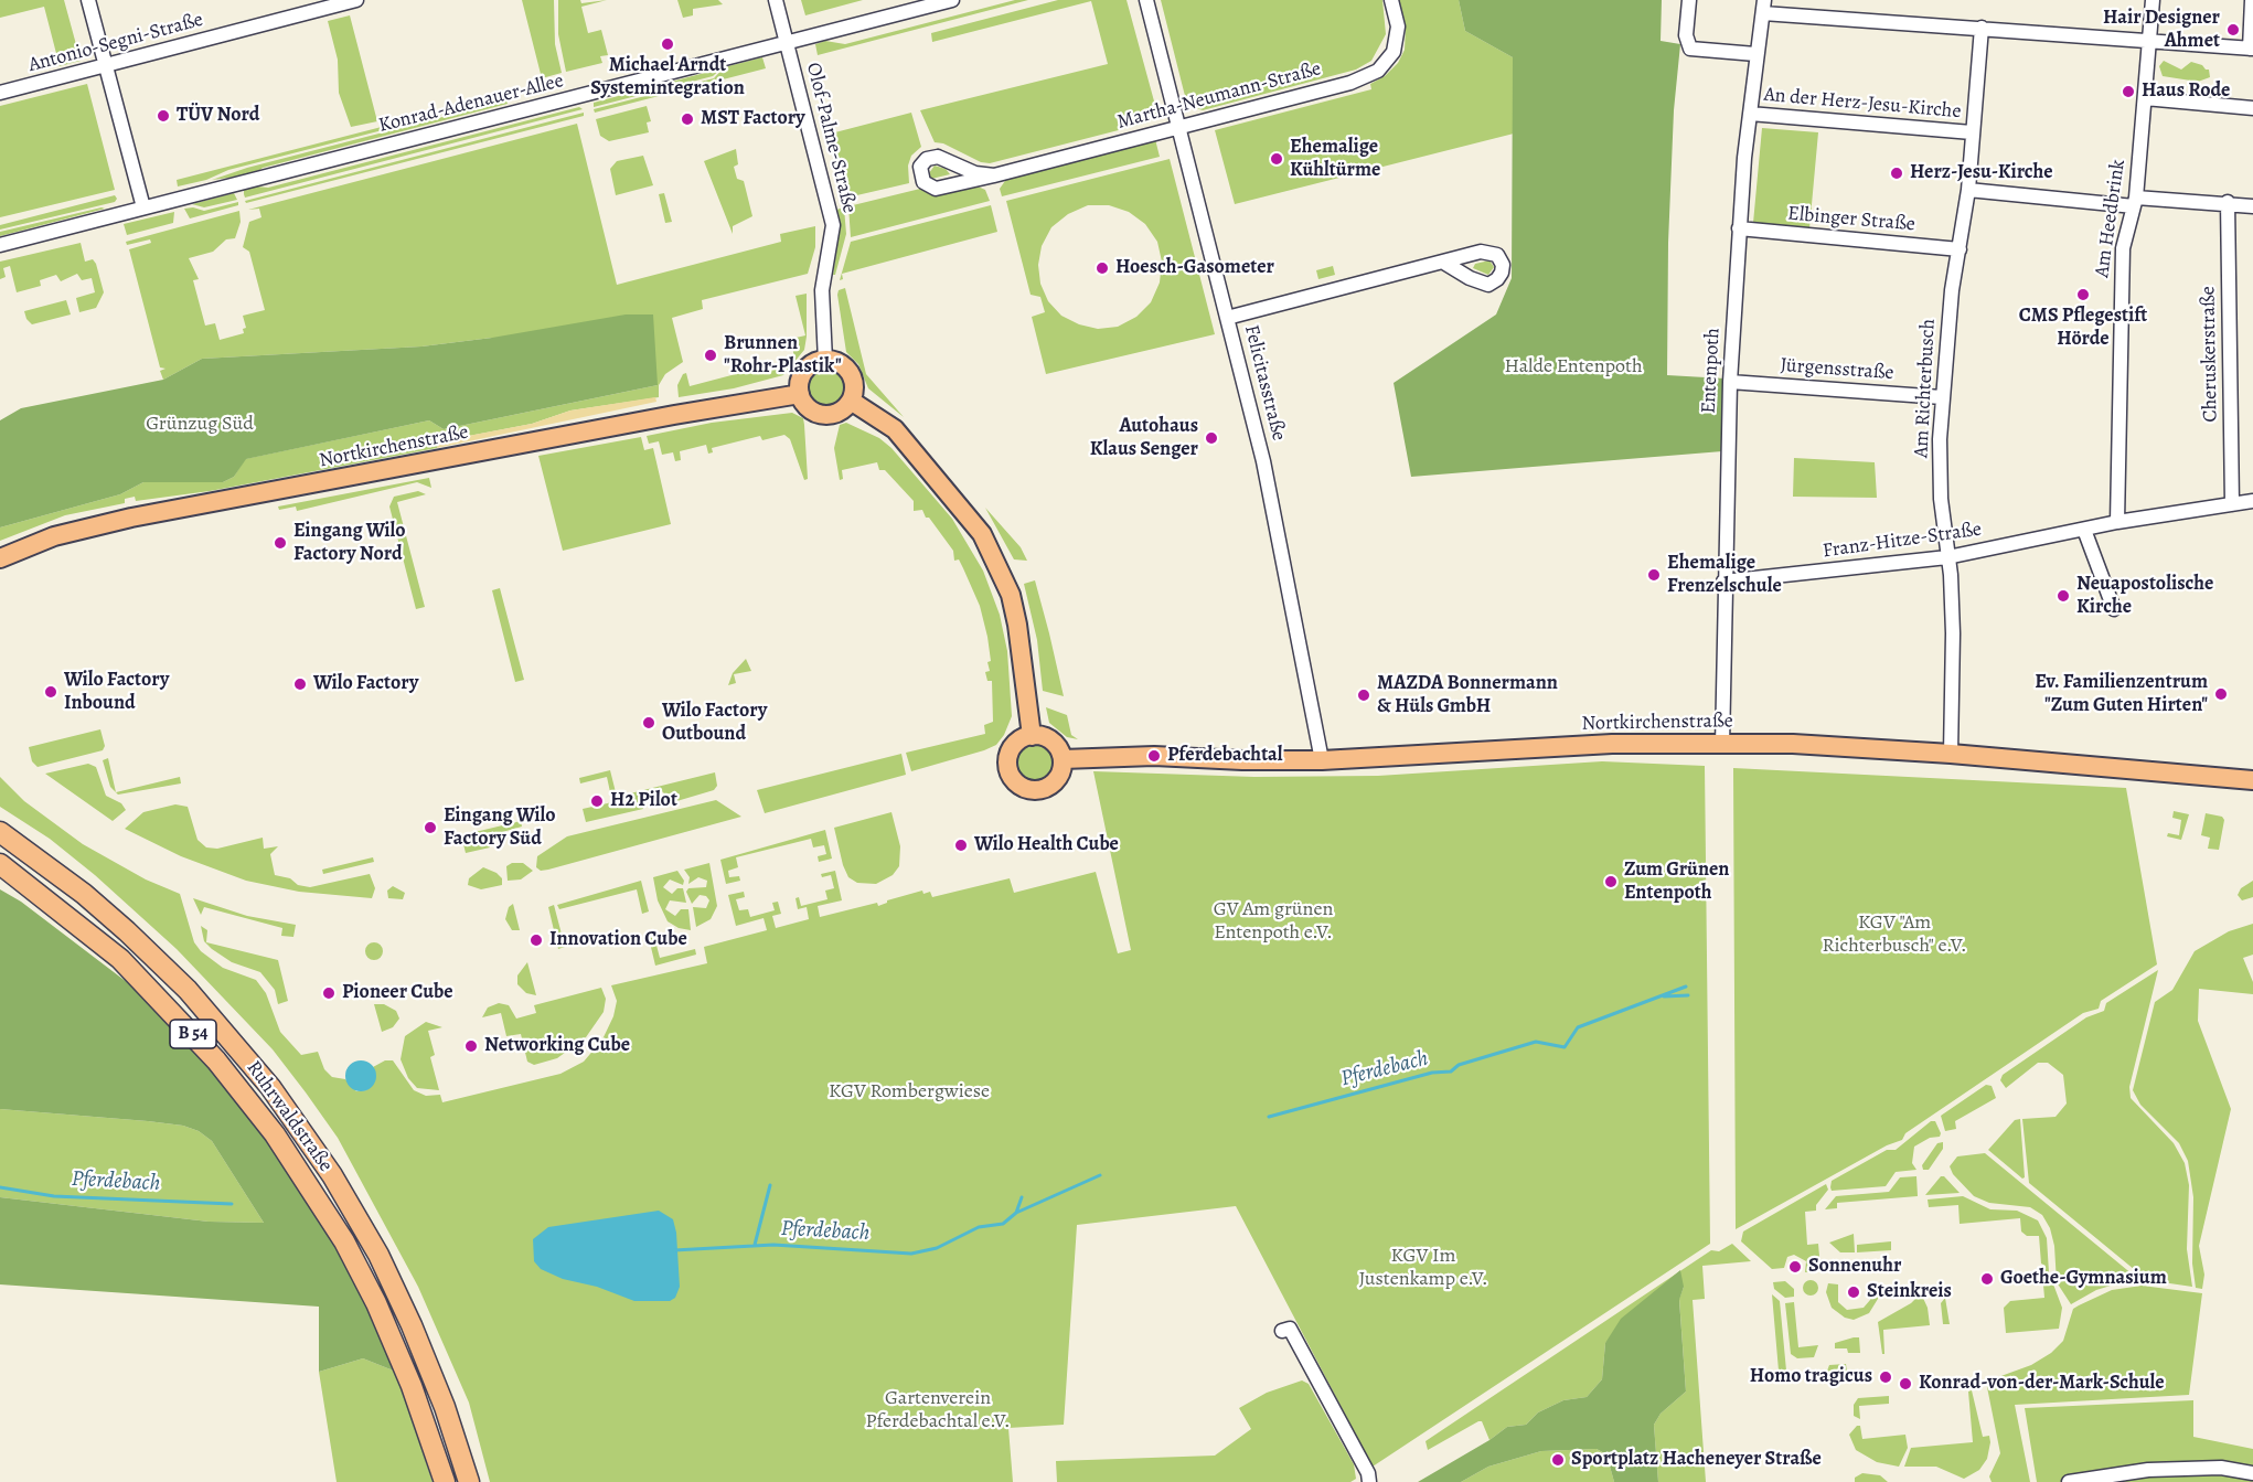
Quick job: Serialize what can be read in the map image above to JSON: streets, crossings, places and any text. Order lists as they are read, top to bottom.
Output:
{
  "streets": {
    "highway": ["B 54", "Ruhrwaldstraße"],
    "main road": ["Nortkirchenstraße"],
    "street": [
      "Antonio-Segni-Straße",
      "Martha-Neumann-Straße",
      "Konrad-Adenauer-Allee",
      "An der Herz-Jesu-Kirche",
      "Olof-Palme-Straße",
      "Am Heedbrink",
      "Elbinger Straße",
      "Cheruskerstraße",
      "Jürgensstraße",
      "Entenpoth",
      "Felicitasstraße",
      "Am Richterbusch",
      "Franz-Hitze-Straße"
    ]
  },
  "crossings": [
    ["Martha-Neumann-Straße", "Felicitasstraße"],
    ["Konrad-Adenauer-Allee", "Olof-Palme-Straße"],
    ["An der Herz-Jesu-Kirche", "Entenpoth"],
    ["An der Herz-Jesu-Kirche", "Am Richterbusch"],
    ["Olof-Palme-Straße", "Nortkirchenstraße"],
    ["Am Heedbrink", "Franz-Hitze-Straße"],
    ["Elbinger Straße", "Entenpoth"],
    ["Elbinger Straße", "Am Richterbusch"],
    ["Cheruskerstraße", "Franz-Hitze-Straße"],
    ["Jürgensstraße", "Entenpoth"],
    ["Jürgensstraße", "Am Richterbusch"],
    ["Entenpoth", "Nortkirchenstraße"],
    ["Entenpoth", "Franz-Hitze-Straße"],
    ["Felicitasstraße", "Nortkirchenstraße"],
    ["Am Richterbusch", "Nortkirchenstraße"],
    ["Am Richterbusch", "Franz-Hitze-Straße"]
  ],
  "water": ["Pferdebach"],
  "parks": [
    "Halde Entenpoth",
    "Grünzug Süd",
    "GV Am grünen Entenpoth e.V.",
    "KGV \"Am Richterbusch\" e.V.",
    "KGV Rombergwiese",
    "KGV Im Justenkamp e.V.",
    "Gartenverein Pferdebachtal e.V."
  ],
  "places": [
    "Hair Designer Ahmet",
    "Michael Arndt Systemintegration",
    "Haus Rode",
    "TÜV Nord",
    "MST Factory",
    "Ehemalige Kühltürme",
    "Herz-Jesu-Kirche",
    "Hoesch-Gasometer",
    "CMS Pflegestift Hörde",
    "Brunnen \"Rohr-Plastik\"",
    "Autohaus Klaus Senger",
    "Eingang Wilo Factory Nord",
    "Ehemalige Frenzelschule",
    "Neuapostolische Kirche",
    "Wilo Factory",
    "Wilo Factory Inbound",
    "Ev. Familienzentrum \"Zum Guten Hirten\"",
    "MAZDA Bonnermann & Hüls GmbH",
    "Wilo Factory Outbound",
    "Pferdebachtal",
    "H2 Pilot",
    "Eingang Wilo Factory Süd",
    "Wilo Health Cube",
    "Zum Grünen Entenpoth",
    "Innovation Cube",
    "Pioneer Cube",
    "Networking Cube",
    "Sonnenuhr",
    "Goethe-Gymnasium",
    "Steinkreis",
    "Homo tragicus",
    "Konrad-von-der-Mark-Schule",
    "Sportplatz Hacheneyer Straße"
  ]
}
